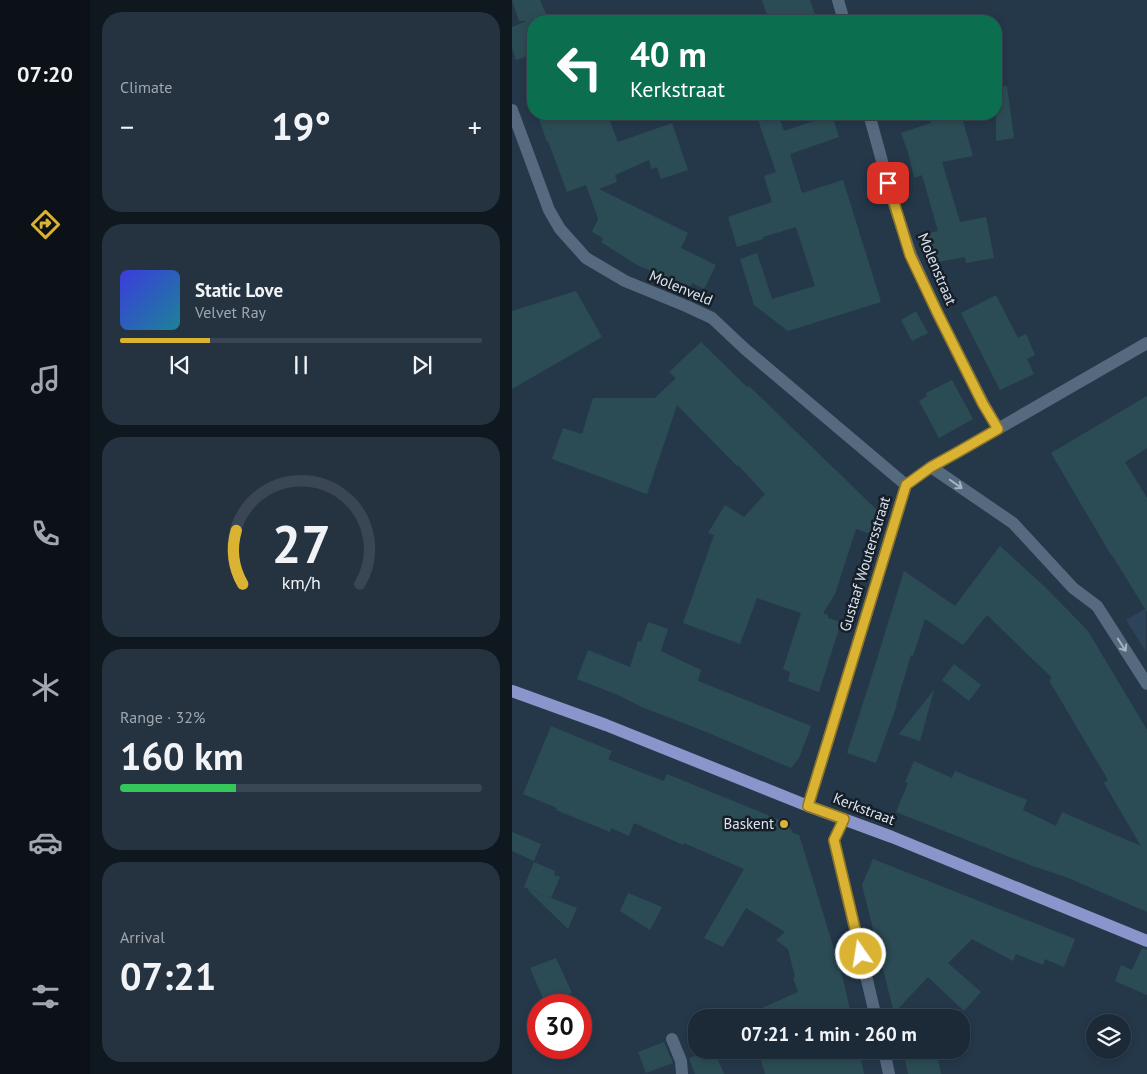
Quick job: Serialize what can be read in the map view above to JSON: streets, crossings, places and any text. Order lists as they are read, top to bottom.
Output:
{
  "streets": {
    "main road": ["Kerkstraat"],
    "street": ["Molenstraat", "Molenveld", "Gustaaf Woutersstraat"]
  },
  "crossings": [
    ["Molenstraat", "Gustaaf Woutersstraat"],
    ["Molenveld", "Gustaaf Woutersstraat"],
    ["Gustaaf Woutersstraat", "Kerkstraat"]
  ],
  "places": ["Baskent"],
  "page": {
    "tabs": "07:20",
    "tile": [
      "Climate",
      ["Range · 32%", "160 km"],
      ["Arrival", "07:21"]
    ],
    "turn": ["40 m", "Kerkstraat"],
    "heat": ["−", "19°", "+"],
    "song": ["Static Love", "Velvet Ray"],
    "limit": "30",
    "trip": "07:21 · 1 min · 260 m",
    "gauge": ["27", "km/h"]
  }
}
